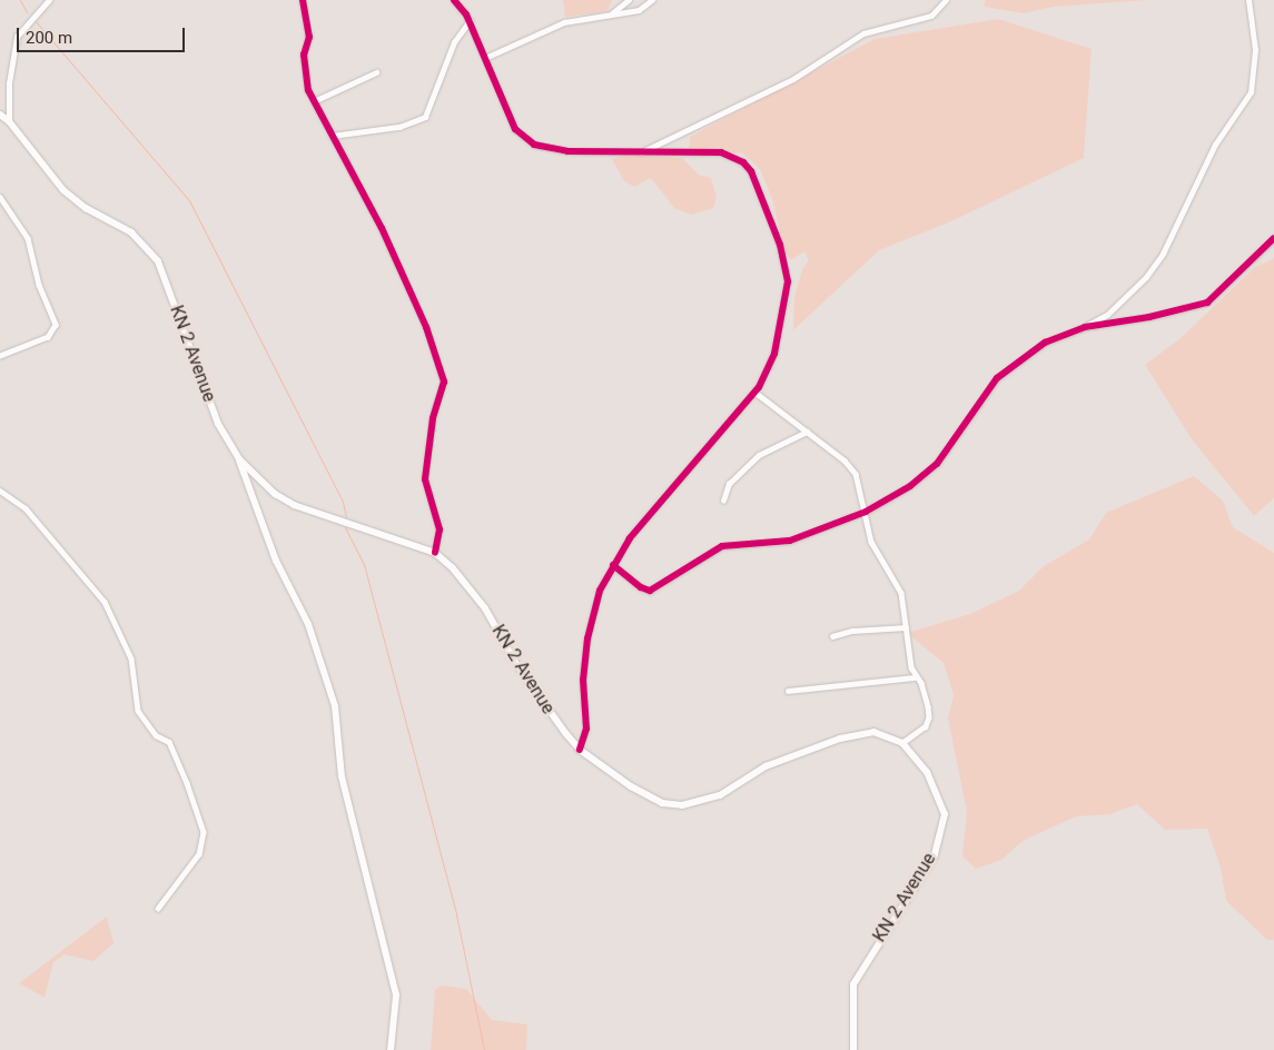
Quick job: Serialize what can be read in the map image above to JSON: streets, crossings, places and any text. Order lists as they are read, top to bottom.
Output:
{
  "streets": {
    "main road": ["KN 2 Avenue"]
  },
  "scale_bar": "200 m"
}
